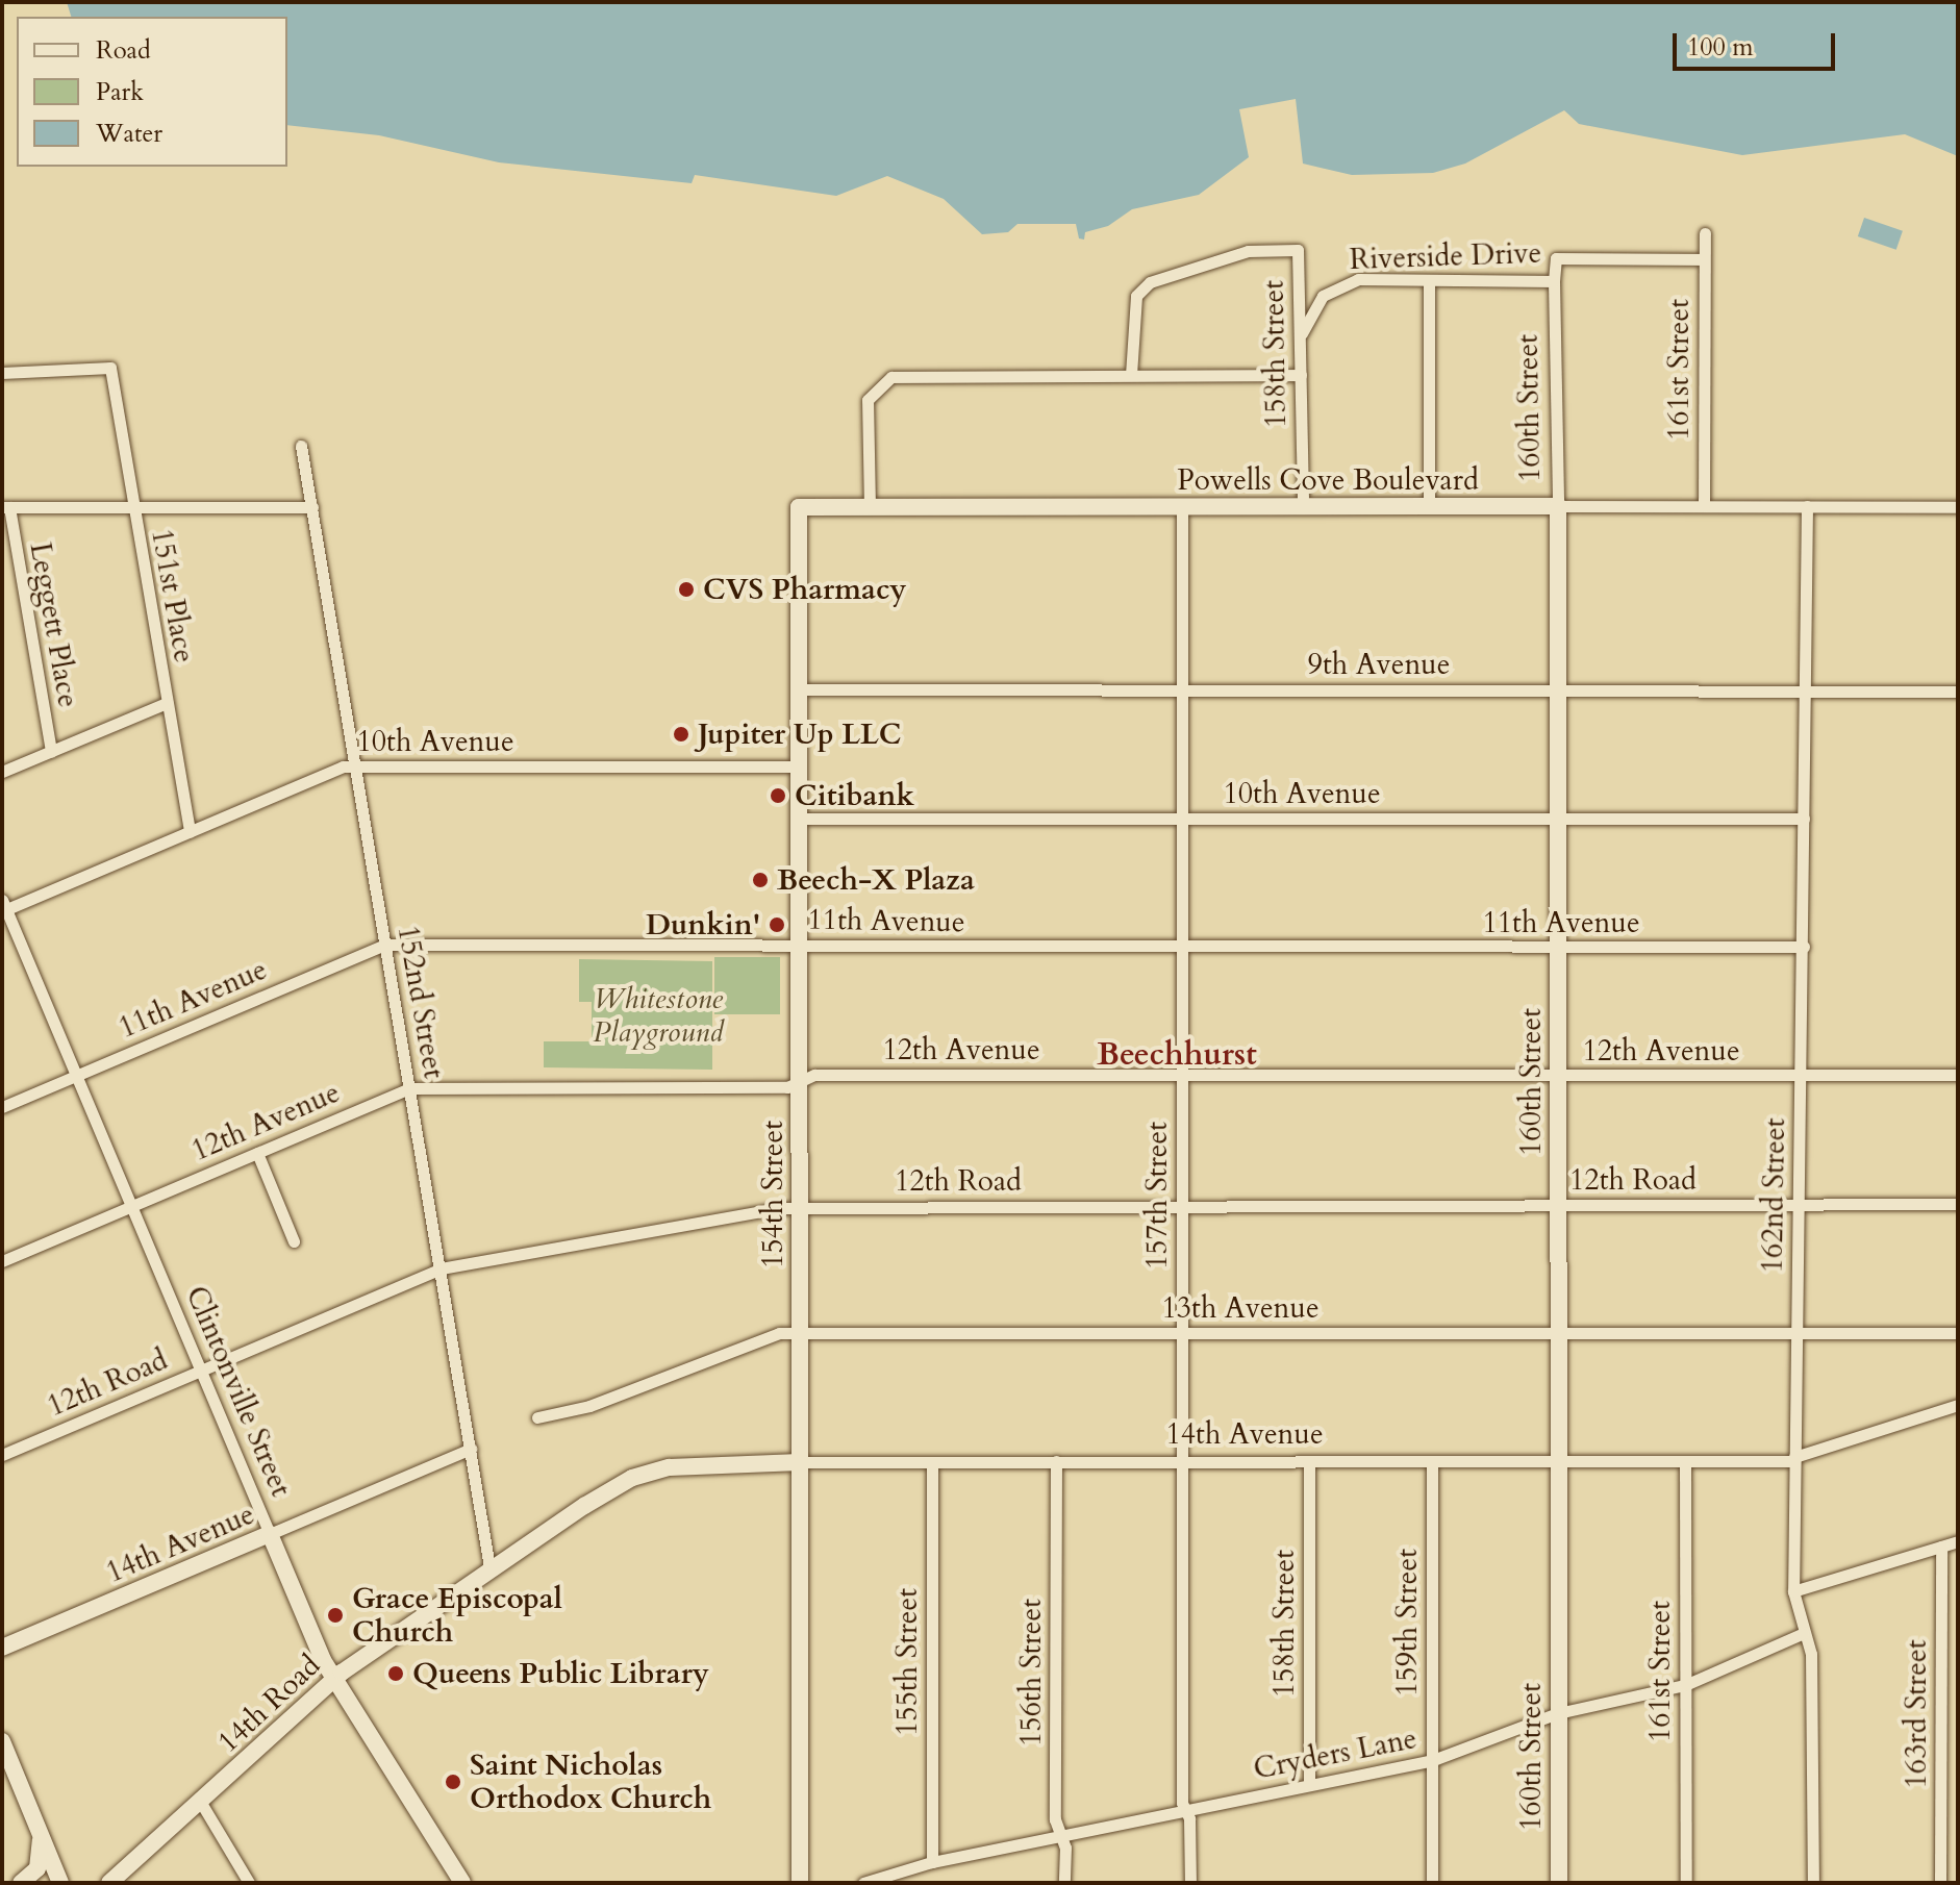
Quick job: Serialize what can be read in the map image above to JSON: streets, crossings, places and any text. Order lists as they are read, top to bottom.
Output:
{
  "streets": {
    "street": [
      "Riverside Drive",
      "158th Street",
      "161st Street",
      "160th Street",
      "Powells Cove Boulevard",
      "151st Place",
      "Leggett Place",
      "9th Avenue",
      "10th Avenue",
      "11th Avenue",
      "152nd Street",
      "12th Avenue",
      "12th Road",
      "154th Street",
      "157th Street",
      "162nd Street",
      "13th Avenue",
      "Clintonville Street",
      "14th Avenue",
      "159th Street",
      "155th Street",
      "156th Street",
      "14th Road",
      "163rd Street",
      "Cryders Lane"
    ]
  },
  "crossings": [
    ["Riverside Drive", "158th Street"],
    ["Riverside Drive", "161st Street"],
    ["Riverside Drive", "160th Street"],
    ["158th Street", "Powells Cove Boulevard"],
    ["158th Street", "14th Avenue"],
    ["158th Street", "Cryders Lane"],
    ["161st Street", "Powells Cove Boulevard"],
    ["161st Street", "14th Avenue"],
    ["161st Street", "Cryders Lane"],
    ["160th Street", "Powells Cove Boulevard"],
    ["160th Street", "9th Avenue"],
    ["160th Street", "10th Avenue"],
    ["160th Street", "11th Avenue"],
    ["160th Street", "12th Avenue"],
    ["160th Street", "12th Road"],
    ["160th Street", "13th Avenue"],
    ["160th Street", "14th Avenue"],
    ["160th Street", "Cryders Lane"],
    ["Powells Cove Boulevard", "154th Street"],
    ["Powells Cove Boulevard", "157th Street"],
    ["Powells Cove Boulevard", "162nd Street"],
    ["151st Place", "10th Avenue"],
    ["9th Avenue", "154th Street"],
    ["9th Avenue", "157th Street"],
    ["9th Avenue", "162nd Street"],
    ["10th Avenue", "152nd Street"],
    ["10th Avenue", "154th Street"],
    ["10th Avenue", "157th Street"],
    ["10th Avenue", "162nd Street"],
    ["10th Avenue", "Clintonville Street"],
    ["11th Avenue", "152nd Street"],
    ["11th Avenue", "154th Street"],
    ["11th Avenue", "157th Street"],
    ["11th Avenue", "162nd Street"],
    ["11th Avenue", "Clintonville Street"],
    ["152nd Street", "12th Avenue"],
    ["152nd Street", "12th Road"],
    ["152nd Street", "14th Avenue"],
    ["152nd Street", "14th Road"],
    ["12th Avenue", "154th Street"],
    ["12th Avenue", "157th Street"],
    ["12th Avenue", "162nd Street"],
    ["12th Avenue", "Clintonville Street"],
    ["12th Road", "154th Street"],
    ["12th Road", "157th Street"],
    ["12th Road", "162nd Street"],
    ["12th Road", "Clintonville Street"],
    ["154th Street", "13th Avenue"],
    ["154th Street", "14th Avenue"],
    ["157th Street", "13th Avenue"],
    ["157th Street", "14th Avenue"],
    ["157th Street", "Cryders Lane"],
    ["162nd Street", "13th Avenue"],
    ["162nd Street", "14th Avenue"],
    ["162nd Street", "Cryders Lane"],
    ["Clintonville Street", "14th Avenue"],
    ["Clintonville Street", "14th Road"],
    ["14th Avenue", "159th Street"],
    ["14th Avenue", "155th Street"],
    ["14th Avenue", "156th Street"],
    ["14th Avenue", "14th Road"],
    ["159th Street", "Cryders Lane"],
    ["155th Street", "Cryders Lane"],
    ["156th Street", "Cryders Lane"]
  ],
  "districts": ["Beechhurst"],
  "parks": ["Whitestone Playground"],
  "places": [
    "CVS Pharmacy",
    "Jupiter Up LLC",
    "Citibank",
    "Beech-X Plaza",
    "Dunkin'",
    "Grace Episcopal Church",
    "Queens Public Library",
    "Saint Nicholas Orthodox Church"
  ],
  "legend": ["Road", "Park", "Water"],
  "scale_bar": "100 m"
}
